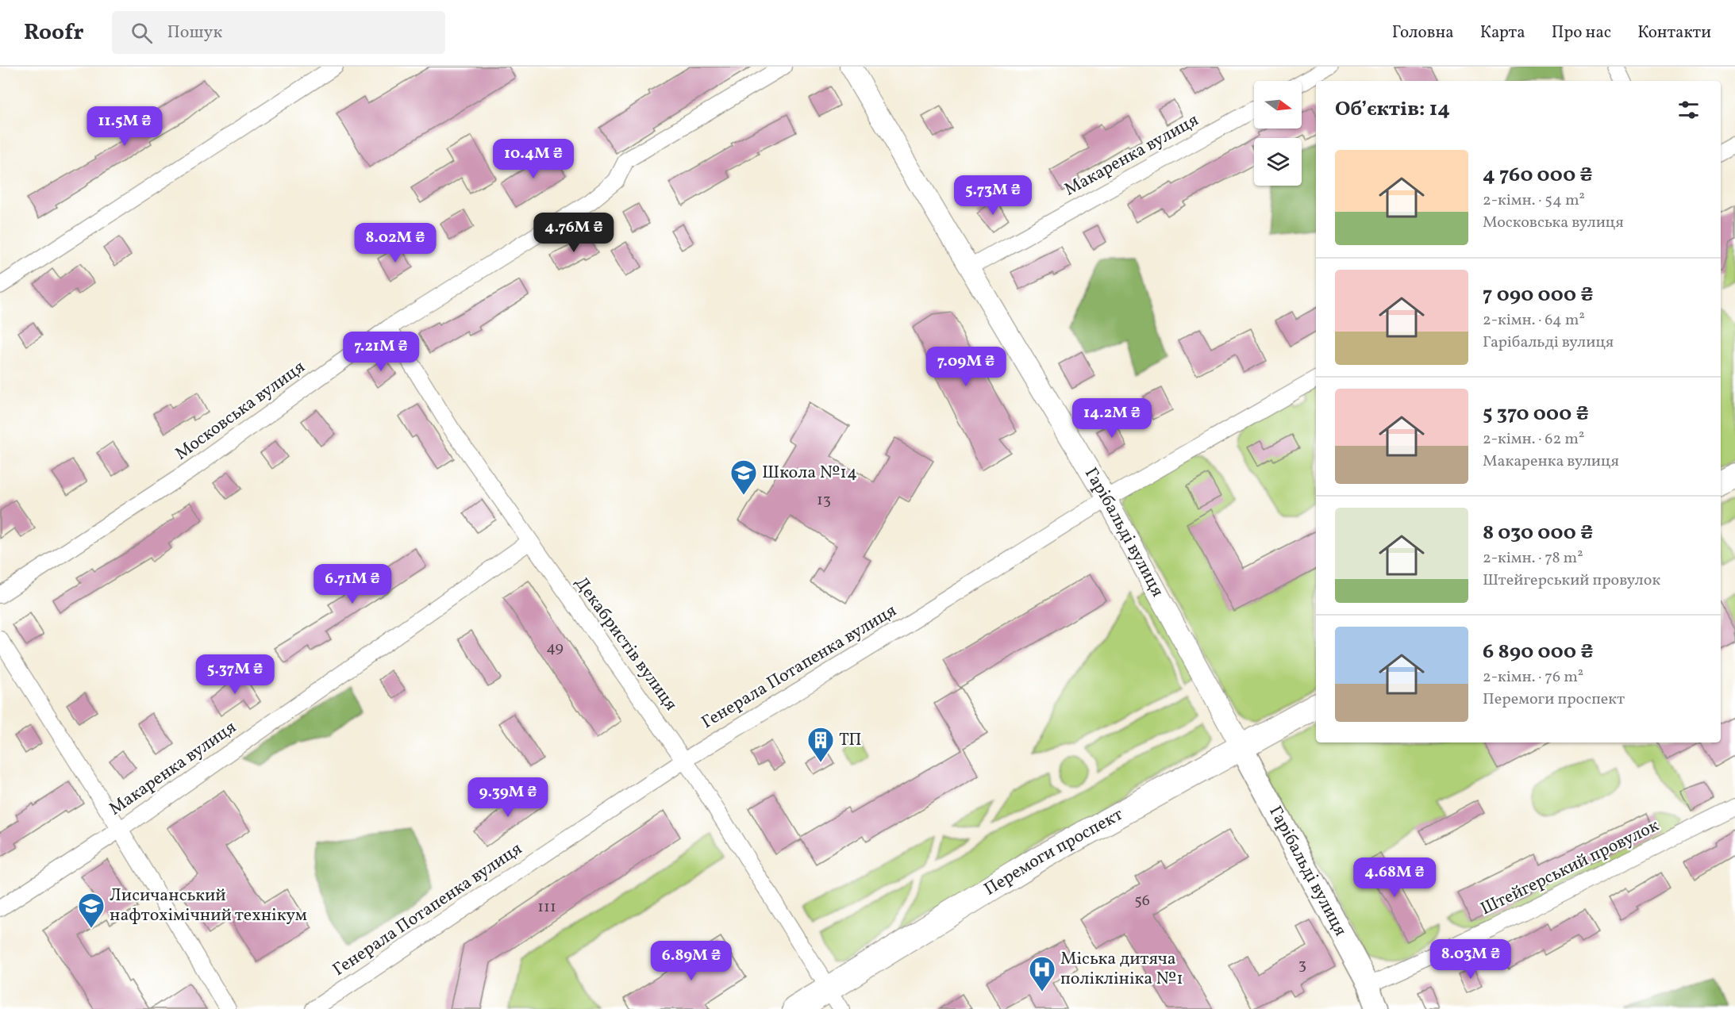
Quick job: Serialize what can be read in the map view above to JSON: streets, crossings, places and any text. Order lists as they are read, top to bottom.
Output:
{
  "streets": {
    "main road": ["Гарібальді вулиця", "Перемоги проспект"],
    "street": [
      "Макаренка вулиця",
      "Московська вулиця",
      "Декабристів вулиця",
      "Генерала Потапенка вулиця",
      "Штейгерський провулок"
    ]
  },
  "crossings": [
    ["Макаренка вулиця", "Гарібальді вулиця"],
    ["Макаренка вулиця", "Декабристів вулиця"],
    ["Московська вулиця", "Декабристів вулиця"],
    ["Гарібальді вулиця", "Генерала Потапенка вулиця"],
    ["Гарібальді вулиця", "Перемоги проспект"],
    ["Гарібальді вулиця", "Штейгерський провулок"],
    ["Декабристів вулиця", "Генерала Потапенка вулиця"],
    ["Декабристів вулиця", "Перемоги проспект"]
  ],
  "places": {
    "school or university": ["Школа №14", "Лисичанський нафтохімічний технікум"],
    "building": ["ТП"],
    "hospital": ["Міська дитяча поліклініка №1"]
  },
  "house_numbers": [
    "13",
    "49",
    "56",
    "111",
    "3"
  ],
  "north": "right",
  "page": {
    "header": "Roofr",
    "search": "Пошук",
    "nav": [
      "Головна",
      "Карта",
      "Про нас",
      "Контакти"
    ],
    "heading": "Об’єктів: 14",
    "price": [
      "11.5M ₴",
      "10.4M ₴",
      "5.73M ₴",
      "4.76M ₴",
      "8.02M ₴",
      "7.21M ₴",
      "7.09M ₴",
      "14.2M ₴",
      "6.71M ₴",
      "5.37M ₴",
      "9.39M ₴",
      "4.68M ₴",
      "8.03M ₴",
      "6.89M ₴"
    ],
    "list": [
      {
        "name": "4 760 000 ₴",
        "note": "2-кімн. · 54 m² · Московська вулиця"
      },
      {
        "name": "7 090 000 ₴",
        "note": "2-кімн. · 64 m² · Гарібальді вулиця"
      },
      {
        "name": "5 370 000 ₴",
        "note": "2-кімн. · 62 m² · Макаренка вулиця"
      },
      {
        "name": "8 030 000 ₴",
        "note": "2-кімн. · 78 m² · Штейгерський провулок"
      },
      {
        "name": "6 890 000 ₴",
        "note": "2-кімн. · 76 m² · Перемоги проспект"
      }
    ]
  }
}
